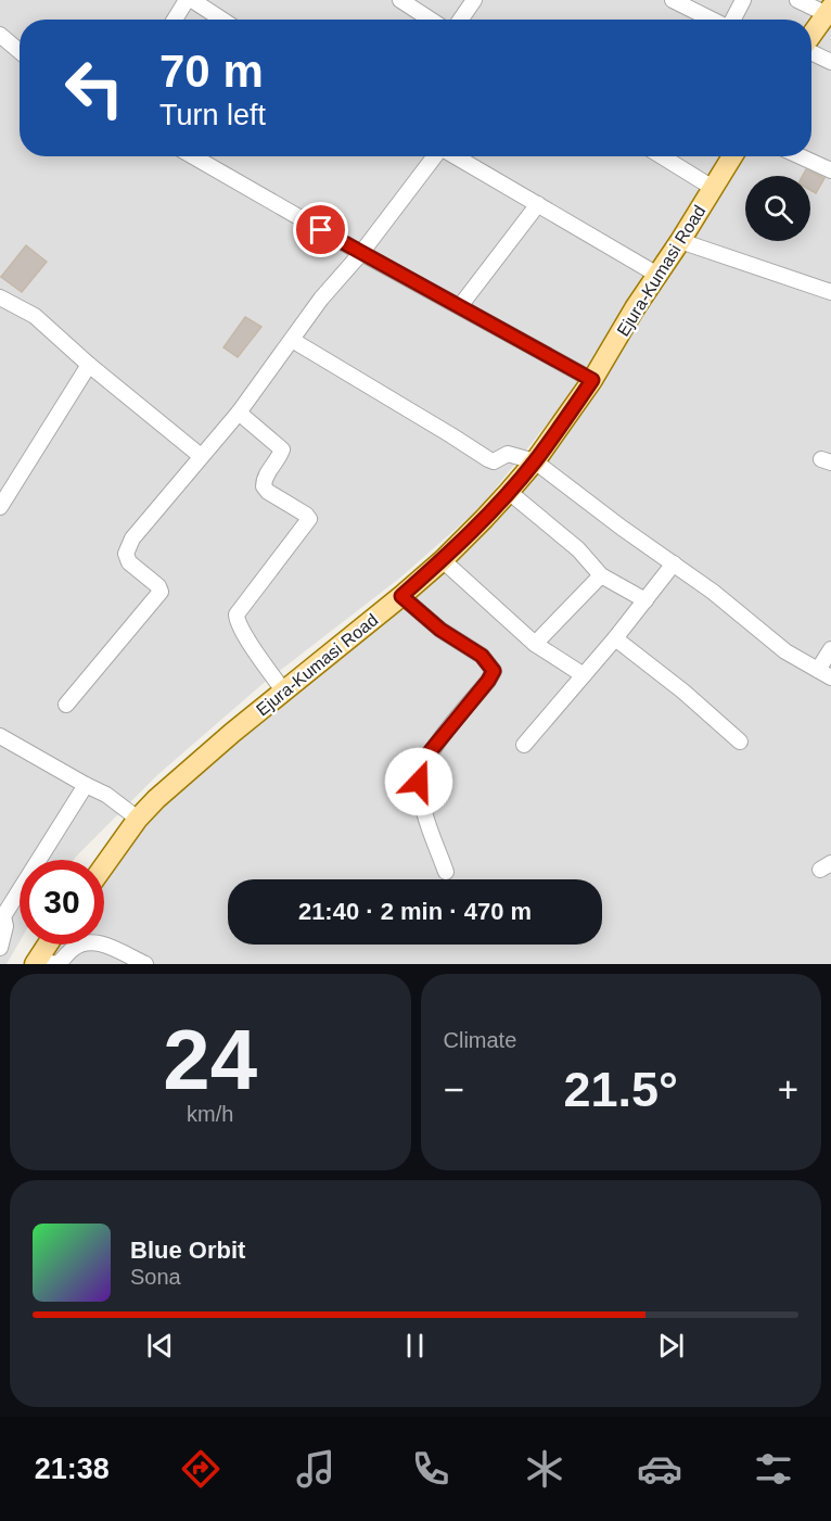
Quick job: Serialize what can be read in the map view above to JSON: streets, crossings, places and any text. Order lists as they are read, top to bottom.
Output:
{
  "streets": {
    "main road": ["Ejura-Kumasi Road"]
  },
  "page": {
    "turn": ["70 m", "Turn left"],
    "limit": "30",
    "trip": "21:40 · 2 min · 470 m",
    "tile": [
      ["24", "km/h"],
      "Climate"
    ],
    "heat": ["−", "21.5°", "+"],
    "song": ["Blue Orbit", "Sona"],
    "tabs": "21:38"
  }
}
